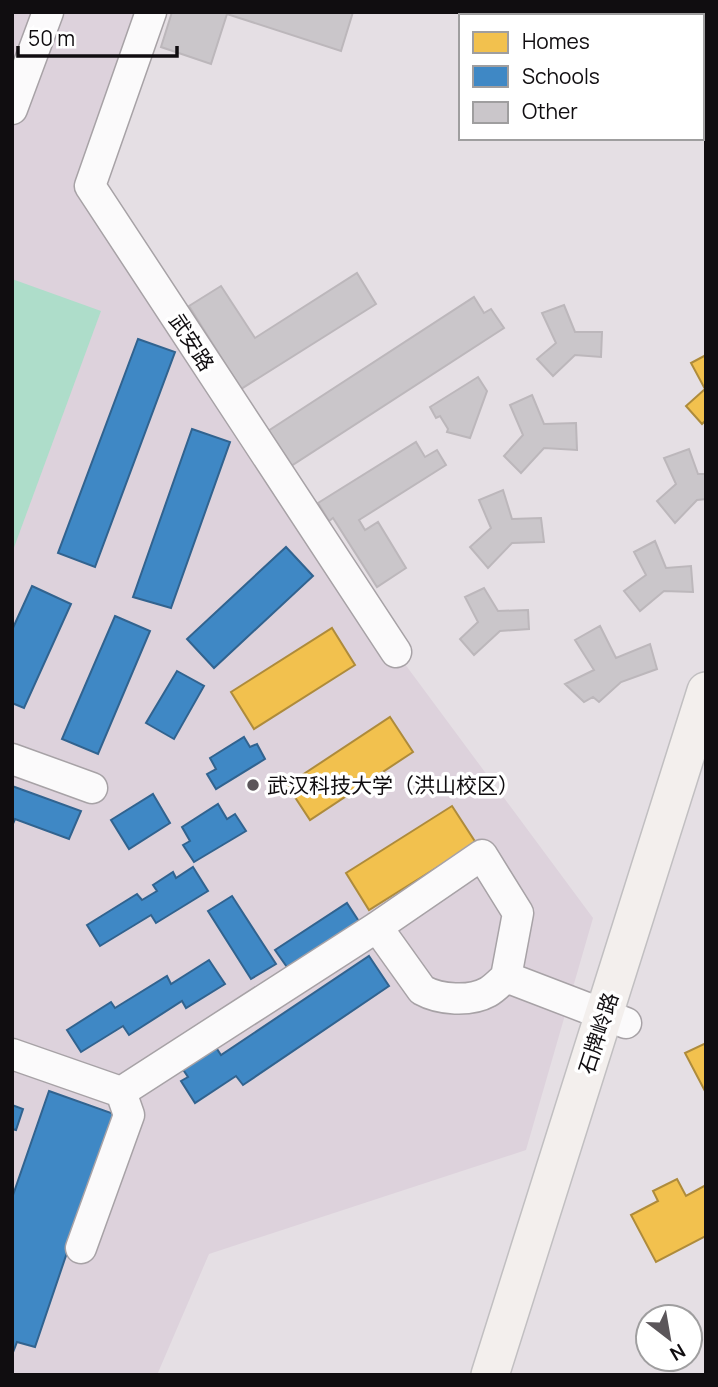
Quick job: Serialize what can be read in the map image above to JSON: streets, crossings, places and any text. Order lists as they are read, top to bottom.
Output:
{
  "streets": {
    "main road": ["石牌岭路"],
    "street": ["武安路"]
  },
  "places": ["武汉科技大学（洪山校区）"],
  "legend": ["Homes", "Schools", "Other"],
  "scale_bar": "50 m",
  "north": "bottom right"
}
